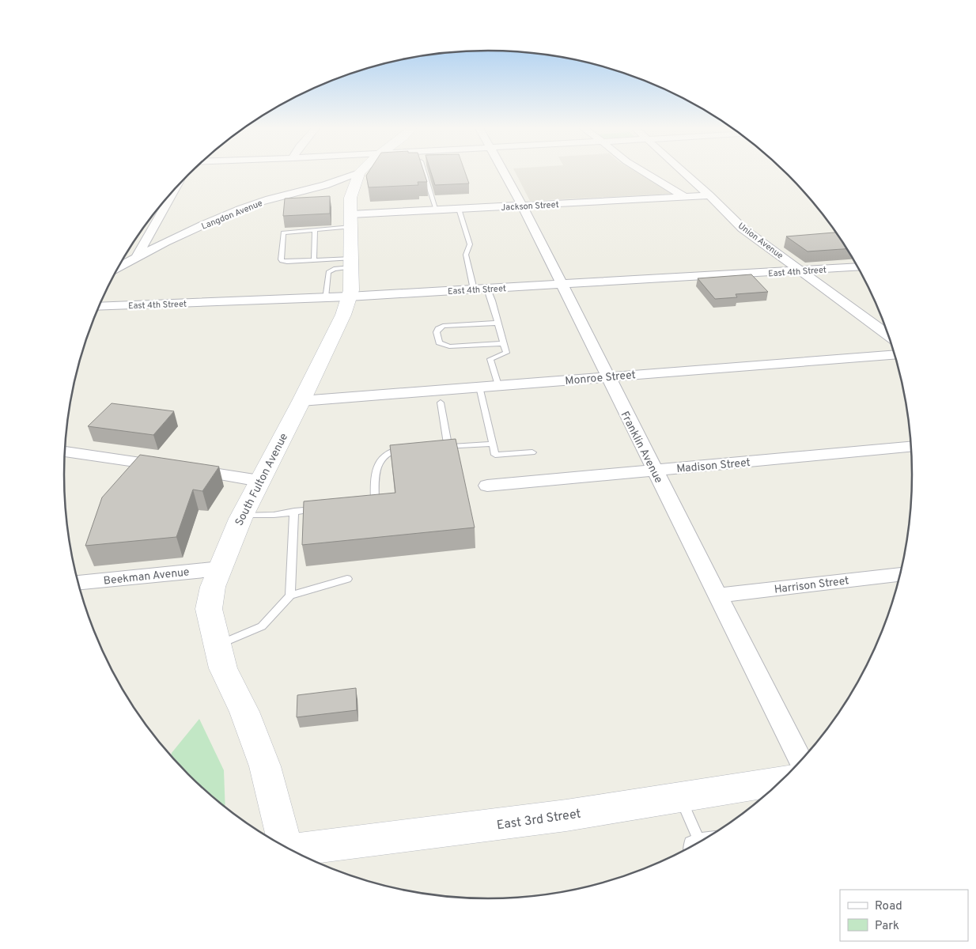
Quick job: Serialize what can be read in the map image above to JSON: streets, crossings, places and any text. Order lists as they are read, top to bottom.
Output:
{
  "streets": {
    "main road": ["South Fulton Avenue", "East 3rd Street"],
    "street": [
      "Jackson Street",
      "Langdon Avenue",
      "Union Avenue",
      "East 4th Street",
      "Monroe Street",
      "Franklin Avenue",
      "Madison Street",
      "Beekman Avenue",
      "Harrison Street"
    ]
  },
  "crossings": [
    ["Jackson Street", "Union Avenue"],
    ["Jackson Street", "Franklin Avenue"],
    ["Jackson Street", "South Fulton Avenue"],
    ["Langdon Avenue", "South Fulton Avenue"],
    ["Union Avenue", "East 4th Street"],
    ["East 4th Street", "Franklin Avenue"],
    ["East 4th Street", "South Fulton Avenue"],
    ["Monroe Street", "Franklin Avenue"],
    ["Monroe Street", "South Fulton Avenue"],
    ["Franklin Avenue", "Madison Street"],
    ["Franklin Avenue", "Harrison Street"],
    ["South Fulton Avenue", "Beekman Avenue"]
  ],
  "legend": ["Road", "Park"]
}
